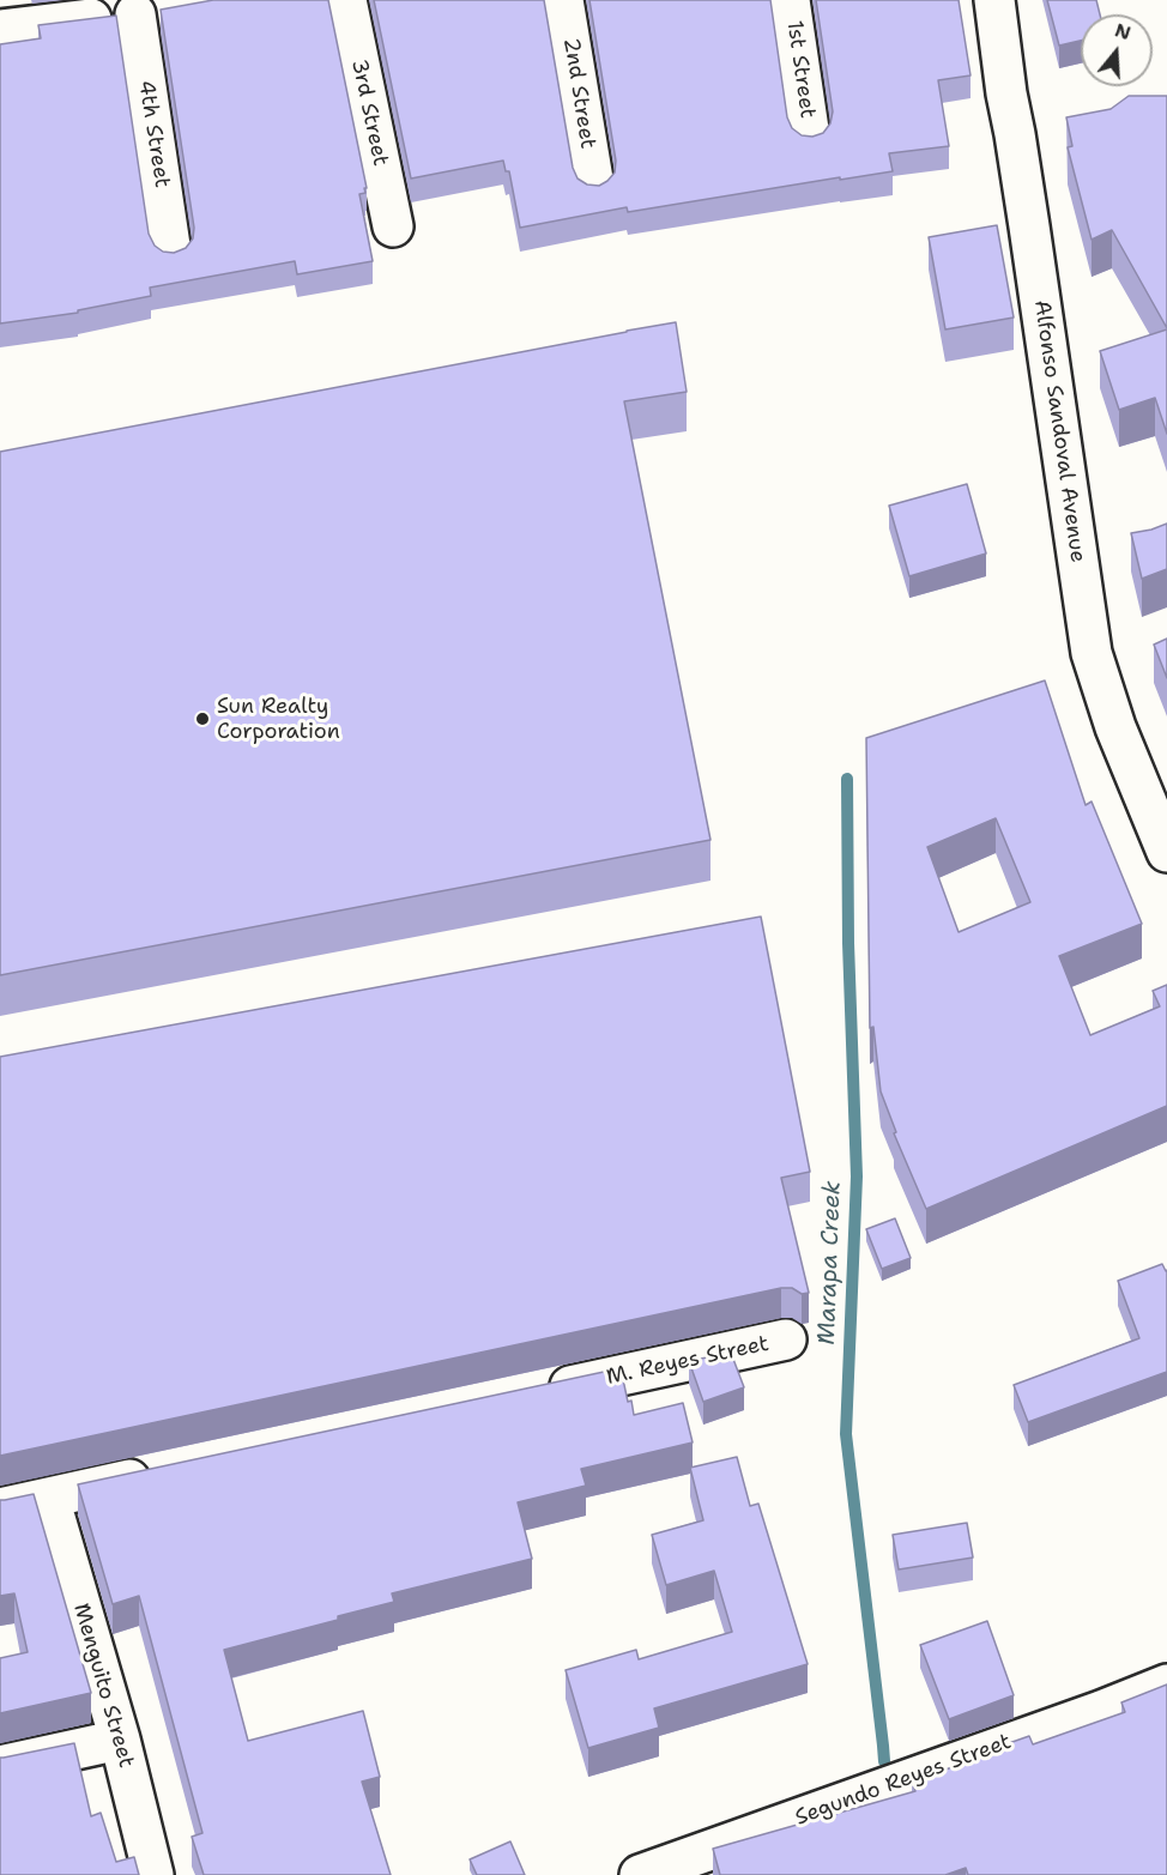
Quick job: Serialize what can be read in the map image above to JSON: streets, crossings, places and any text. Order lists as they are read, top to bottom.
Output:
{
  "streets": {
    "street": [
      "1st Street",
      "2nd Street",
      "3rd Street",
      "4th Street",
      "Alfonso Sandoval Avenue",
      "M. Reyes Street",
      "Menguito Street",
      "Segundo Reyes Street"
    ]
  },
  "water": ["Marapa Creek"],
  "places": ["Sun Realty Corporation"],
  "north": "top"
}
